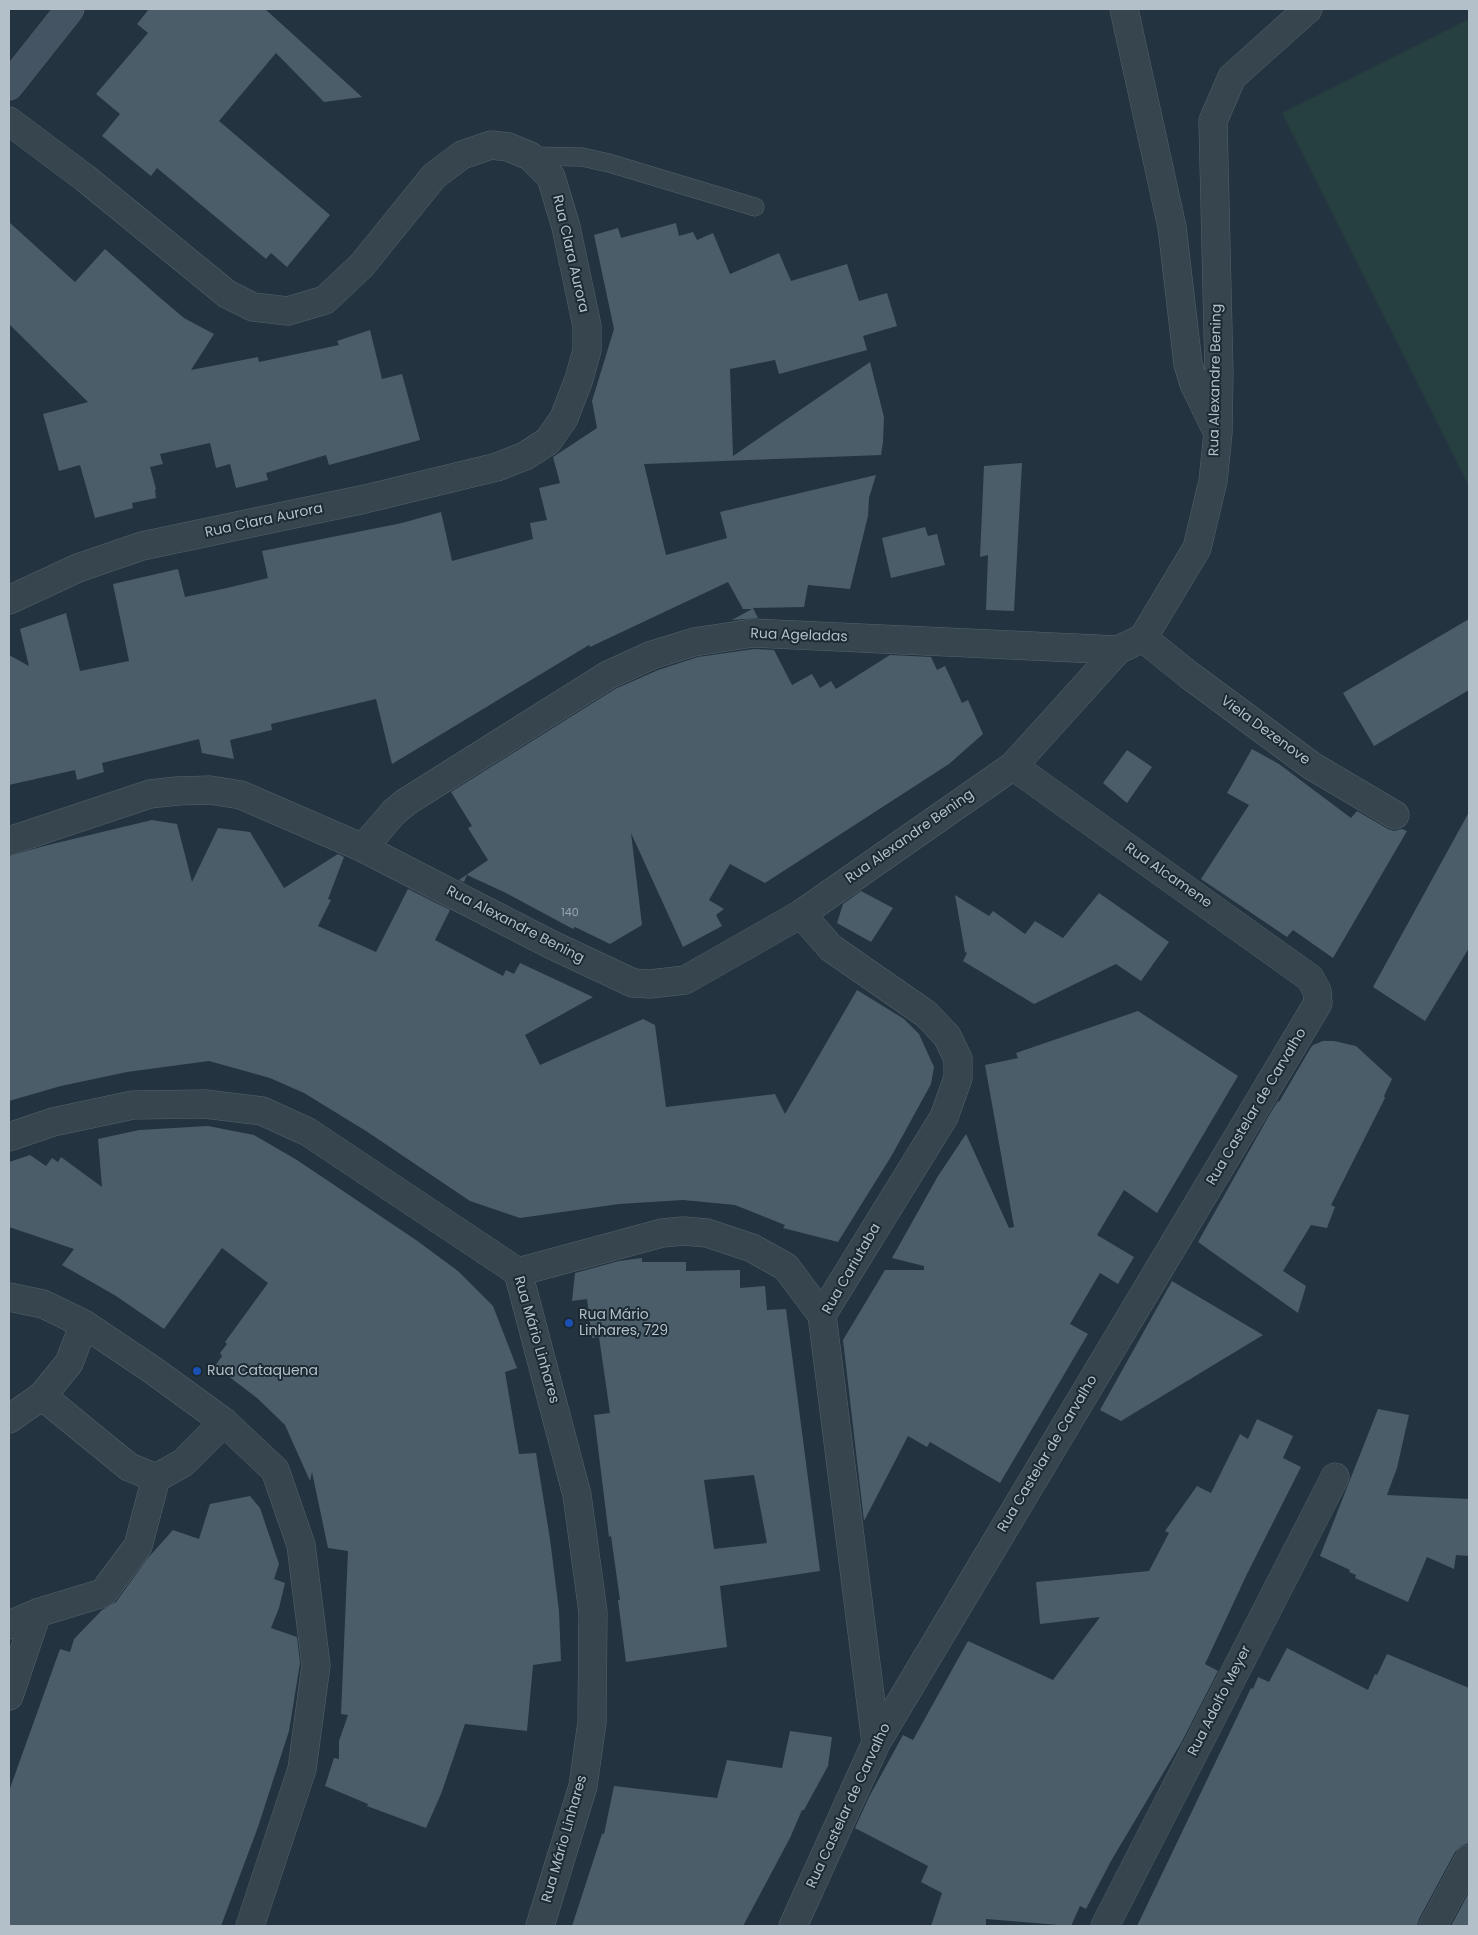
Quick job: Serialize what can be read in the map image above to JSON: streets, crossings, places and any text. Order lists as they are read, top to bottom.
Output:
{
  "streets": {
    "street": [
      "Rua Clara Aurora",
      "Rua Alexandre Bening",
      "Rua Ageladas",
      "Viela Dezenove",
      "Rua Alcamene",
      "Rua Castelar de Carvalho",
      "Rua Cariutaba",
      "Rua Mário Linhares",
      "Rua Adolfo Meyer"
    ]
  },
  "crossings": [
    ["Rua Alexandre Bening", "Rua Ageladas"],
    ["Rua Alexandre Bening", "Viela Dezenove"],
    ["Rua Alexandre Bening", "Rua Alcamene"],
    ["Rua Alexandre Bening", "Rua Cariutaba"],
    ["Rua Alcamene", "Rua Castelar de Carvalho"],
    ["Rua Castelar de Carvalho", "Rua Cariutaba"]
  ],
  "places": ["Rua Mário Linhares, 729", "Rua Cataquena"],
  "house_numbers": ["140"]
}
